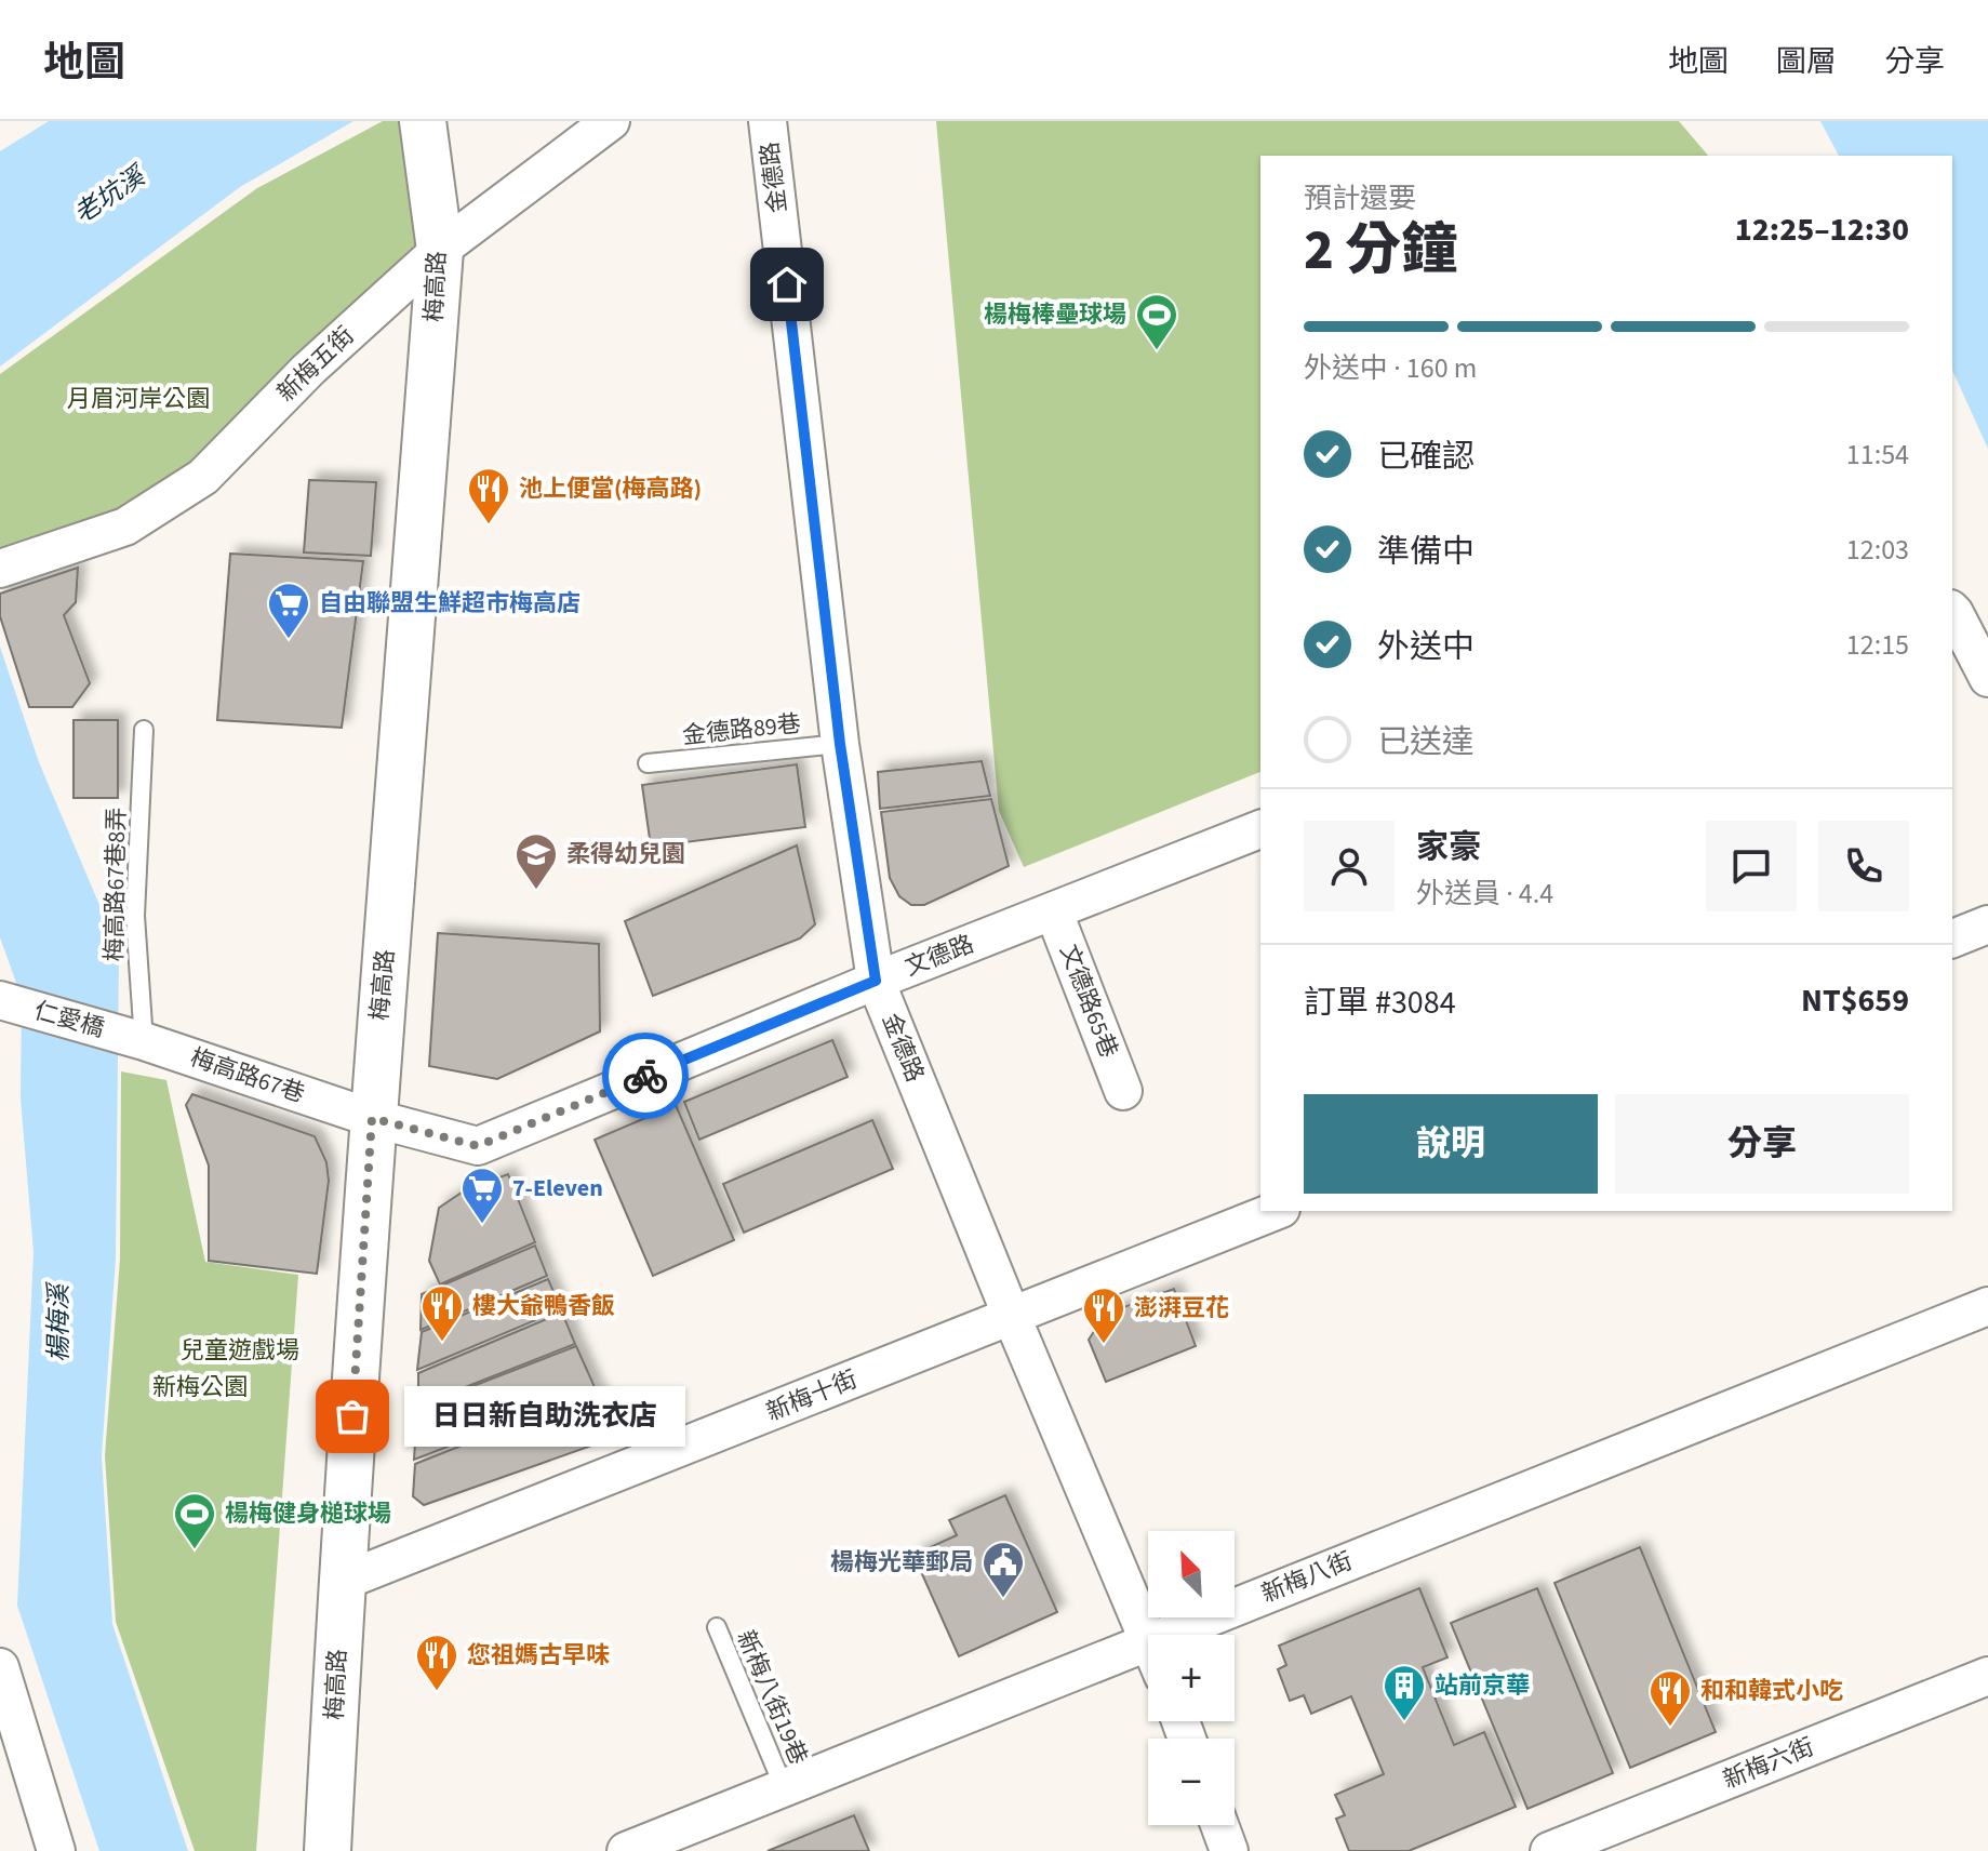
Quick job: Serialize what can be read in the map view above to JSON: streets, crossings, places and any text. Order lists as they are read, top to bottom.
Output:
{
  "streets": {
    "street": [
      "金德路",
      "梅高路",
      "新梅五街",
      "文德路",
      "文德路65巷",
      "仁愛橋",
      "梅高路67巷",
      "新梅十街",
      "新梅八街",
      "新梅六街"
    ],
    "lane": ["金德路89巷", "梅高路67巷8弄", "新梅八街19巷"]
  },
  "crossings": [
    ["金德路", "金德路89巷"],
    ["金德路", "文德路"],
    ["金德路", "新梅十街"],
    ["梅高路", "新梅五街"],
    ["梅高路", "文德路"],
    ["梅高路", "梅高路67巷"],
    ["梅高路", "新梅十街"],
    ["梅高路67巷8弄", "仁愛橋"],
    ["梅高路67巷8弄", "梅高路67巷"],
    ["文德路", "文德路65巷"],
    ["文德路", "梅高路67巷"],
    ["仁愛橋", "梅高路67巷"],
    ["新梅八街", "新梅八街19巷"]
  ],
  "water": ["老坑溪", "楊梅溪"],
  "parks": ["月眉河岸公園", "兒童遊戲場", "新梅公園"],
  "places": {
    "sports": ["楊梅棒壘球場", "楊梅健身槌球場"],
    "restaurant": [
      "池上便當(梅高路)",
      "樓大爺鴨香飯",
      "澎湃豆花",
      "您祖媽古早味",
      "和和韓式小吃"
    ],
    "supermarket": ["自由聯盟生鮮超市梅高店", "7-Eleven"],
    "school or university": ["柔得幼兒園"],
    "other": ["日日新自助洗衣店"],
    "public building": ["楊梅光華郵局"],
    "building": ["站前京華"]
  },
  "north": "top left",
  "page": {
    "header": "地圖",
    "nav": ["地圖", "圖層", "分享"],
    "heading": ["2 分鐘", "預計還要", "12:25–12:30"],
    "panel": [
      "家豪",
      "外送員 · 4.4",
      "訂單 #3084",
      "NT$659"
    ],
    "bar": "外送中 · 160 m",
    "list": [
      ["已確認", "11:54"],
      ["準備中", "12:03"],
      ["外送中", "12:15"],
      "已送達"
    ],
    "buttons": ["說明", "分享"],
    "bubble": "日日新自助洗衣店",
    "map_buttons": ["+", "−"]
  }
}
